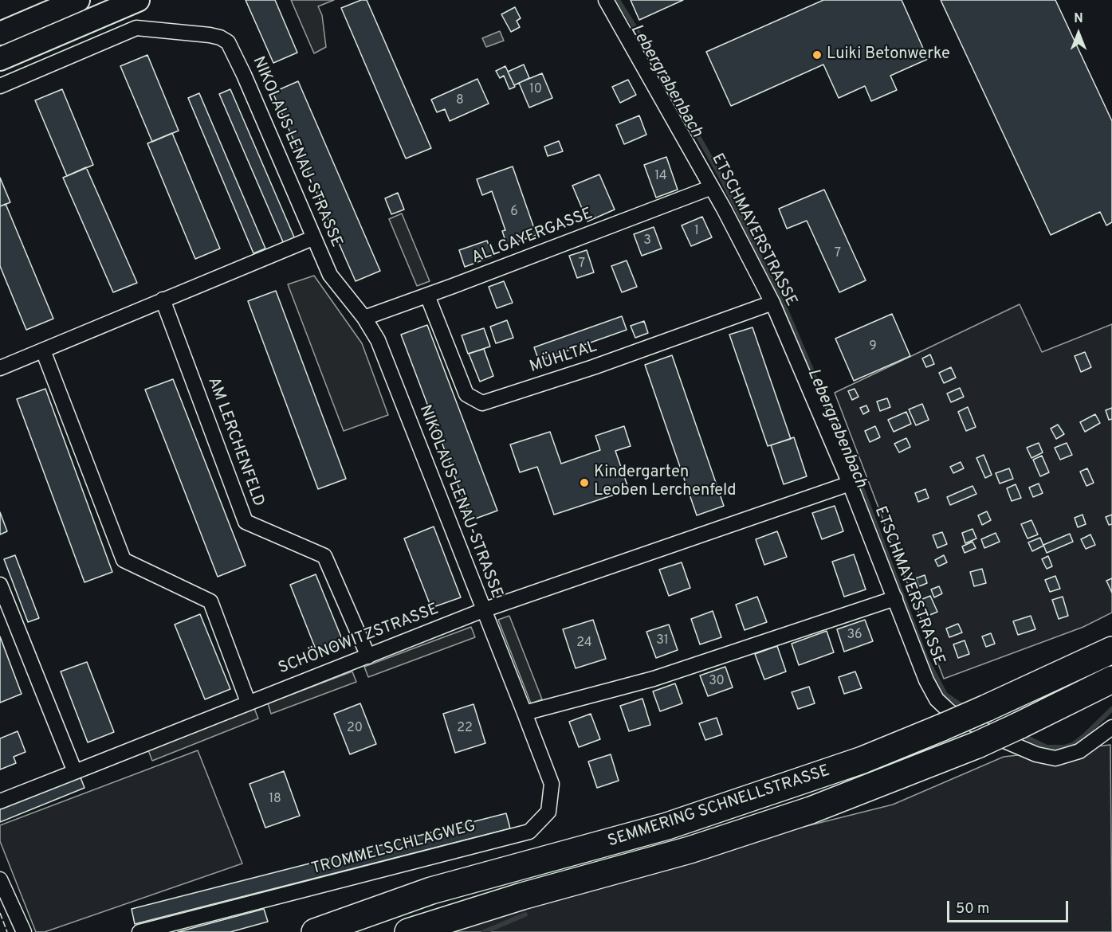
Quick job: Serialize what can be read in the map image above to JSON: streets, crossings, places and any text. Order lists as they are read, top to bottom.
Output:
{
  "streets": {
    "highway": ["SEMMERING SCHNELLSTRASSE"],
    "street": [
      "NIKOLAUS LENAU-STRASSE",
      "ETSCHMAYERSTRASSE",
      "ALLGAYERGASSE",
      "MÜHLTAL",
      "AM LERCHENFELD",
      "SCHÖNOWITZSTRASSE",
      "TROMMELSCHLAGWEG"
    ]
  },
  "crossings": [
    ["NIKOLAUS LENAU-STRASSE", "ALLGAYERGASSE"],
    ["NIKOLAUS LENAU-STRASSE", "SCHÖNOWITZSTRASSE"],
    ["NIKOLAUS LENAU-STRASSE", "TROMMELSCHLAGWEG"],
    ["ETSCHMAYERSTRASSE", "ALLGAYERGASSE"],
    ["ETSCHMAYERSTRASSE", "MÜHLTAL"],
    ["ETSCHMAYERSTRASSE", "SCHÖNOWITZSTRASSE"],
    ["ALLGAYERGASSE", "MÜHLTAL"],
    ["AM LERCHENFELD", "SCHÖNOWITZSTRASSE"]
  ],
  "water": ["Lebergrabenbach"],
  "places": ["Luiki Betonwerke", "Kindergarten Leoben Lerchenfeld"],
  "house_numbers": [
    "10",
    "8",
    "14",
    "6",
    "1",
    "3",
    "7",
    "7",
    "9",
    "36",
    "31",
    "24",
    "30",
    "20",
    "22",
    "18"
  ],
  "scale_bar": "50 m",
  "north": "top"
}
